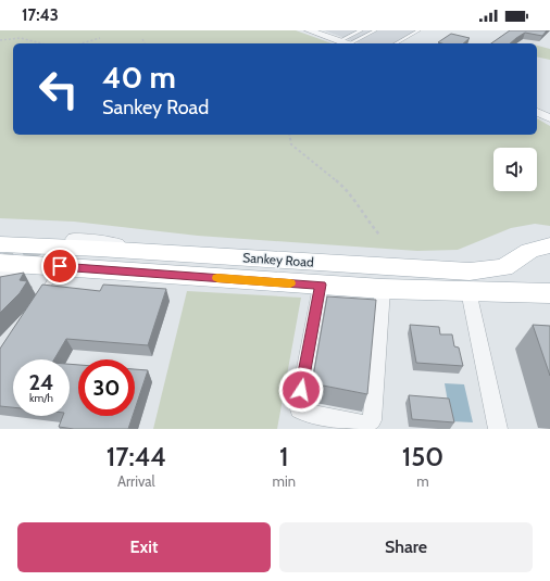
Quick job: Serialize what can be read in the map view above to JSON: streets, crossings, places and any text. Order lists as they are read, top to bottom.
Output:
{
  "streets": {
    "main road": ["Sankey Road"]
  },
  "page": {
    "status": "17:43",
    "turn": ["40 m", "Sankey Road"],
    "speed": "24 km/h",
    "limit": "30",
    "eta": [
      "17:44",
      "Arrival",
      "1",
      "min",
      "150",
      "m"
    ],
    "buttons": ["Exit", "Share"]
  }
}
